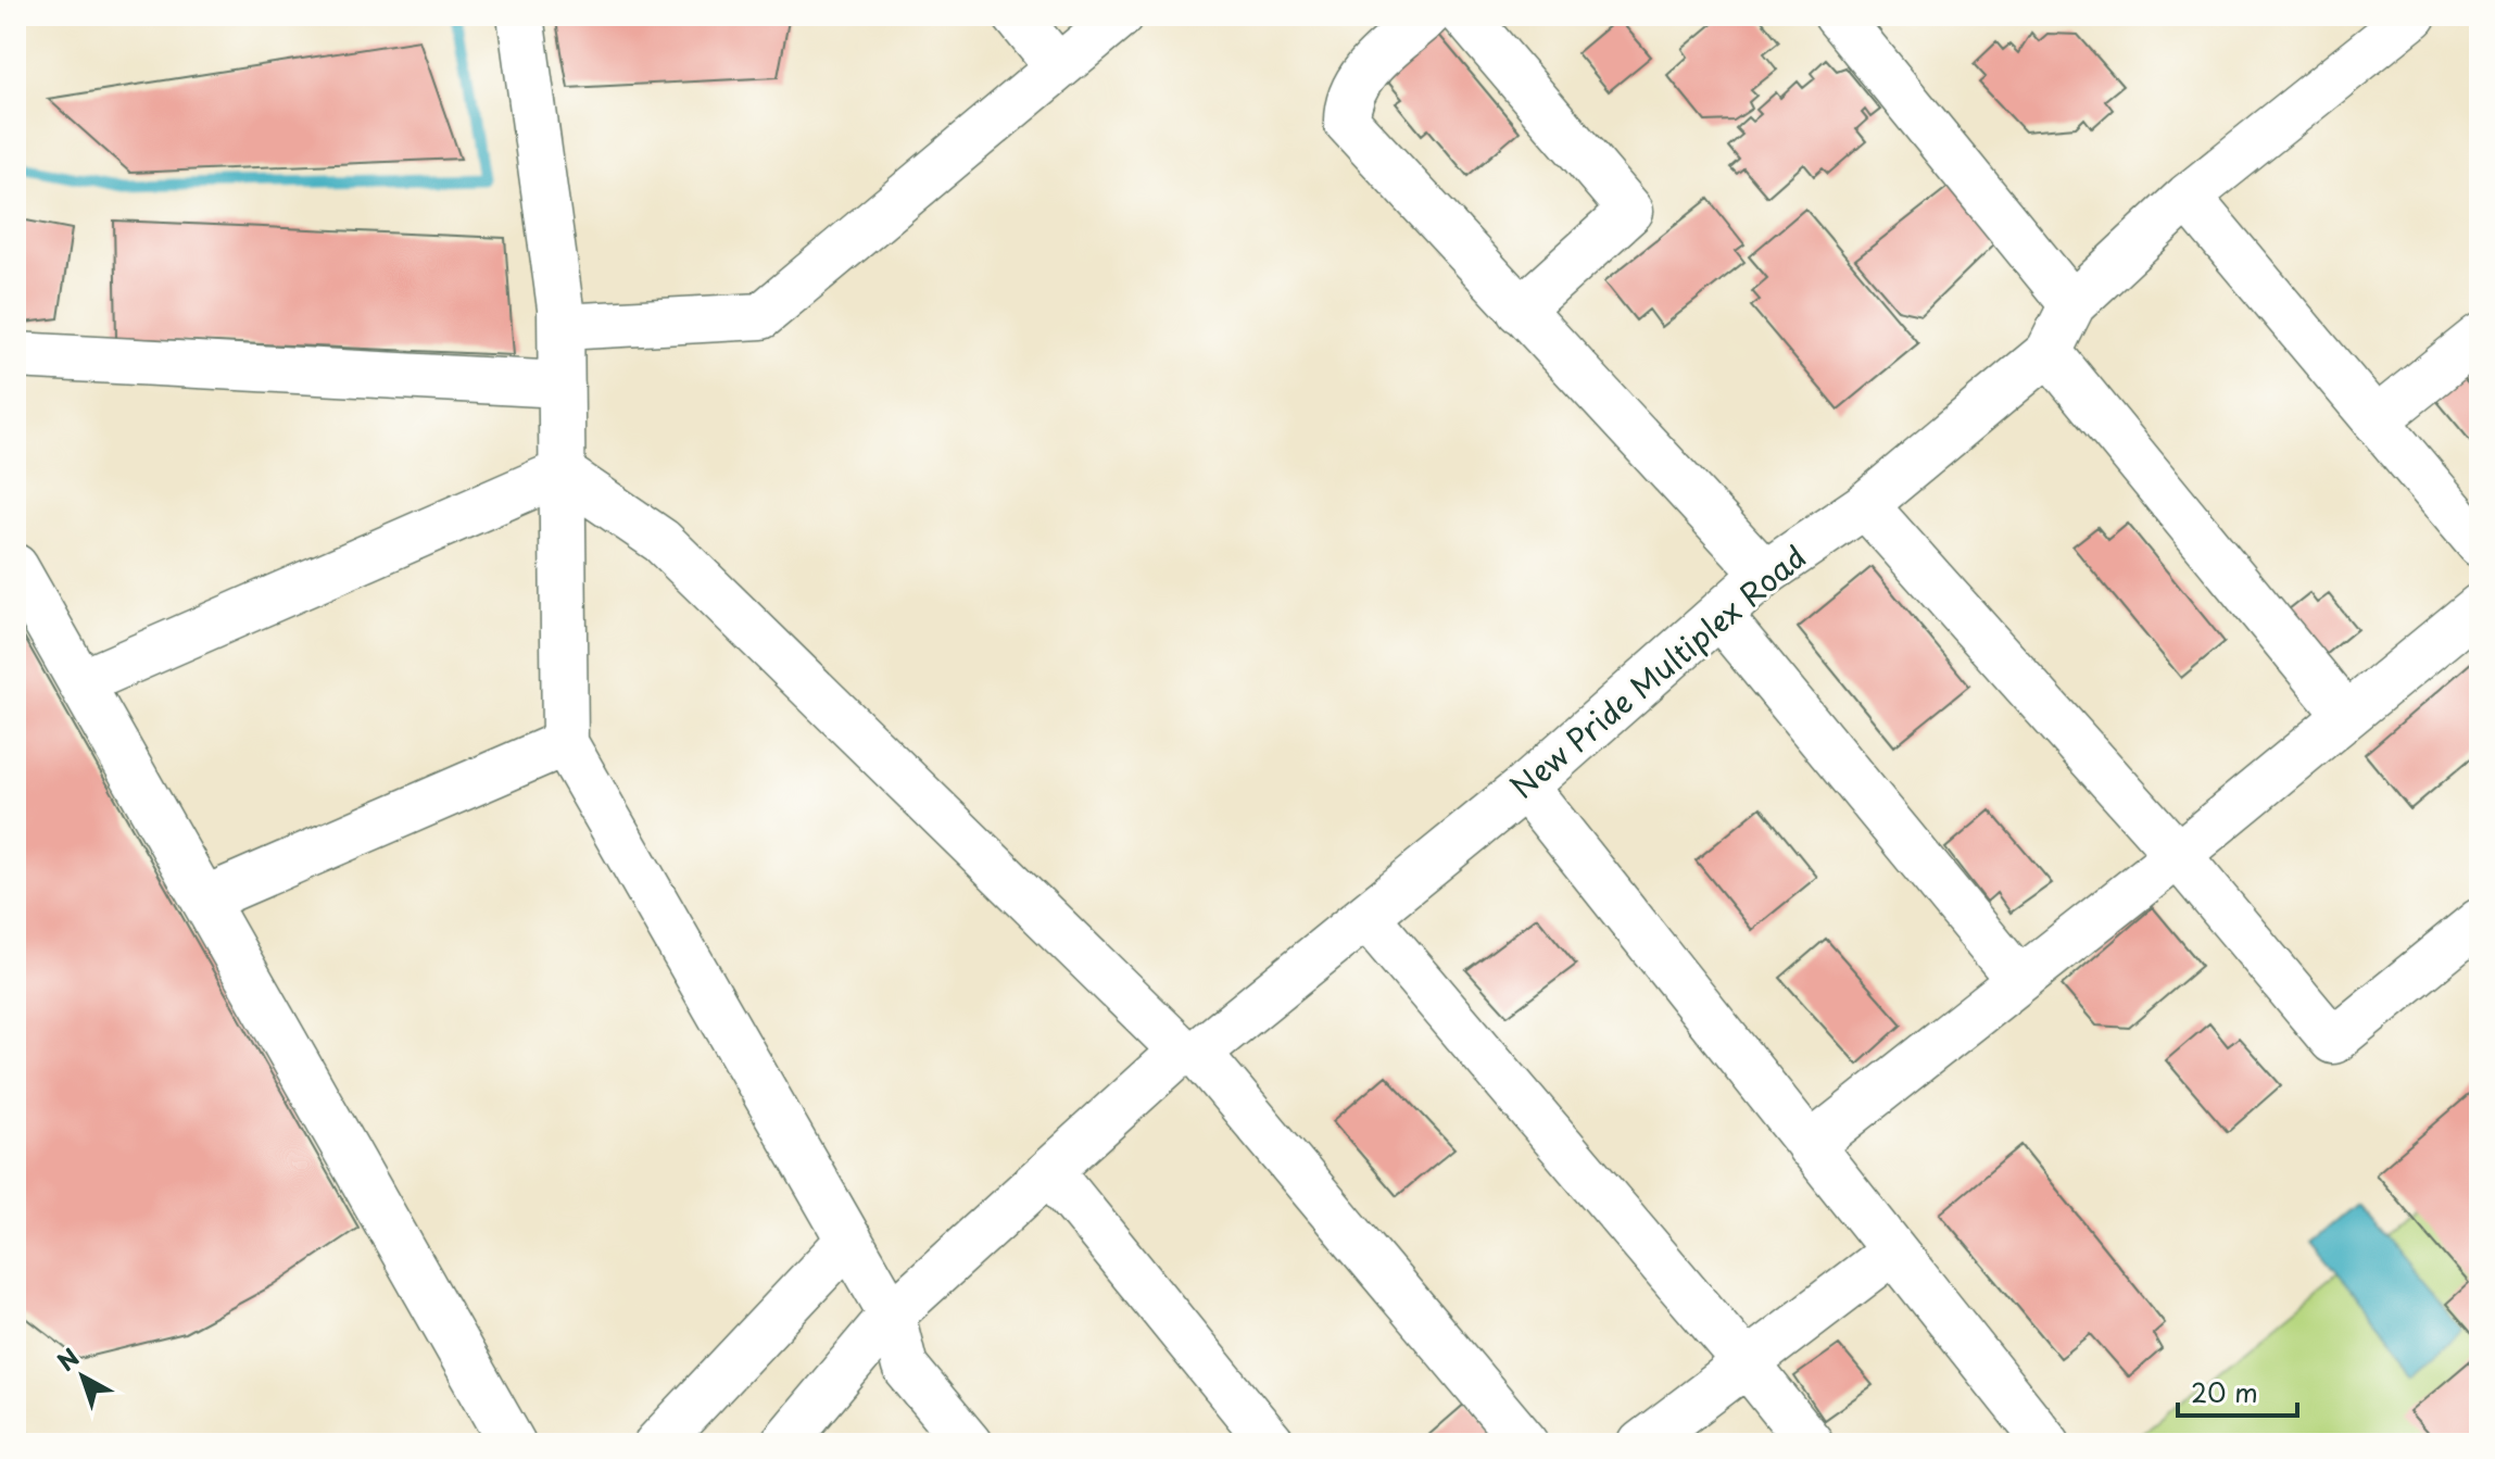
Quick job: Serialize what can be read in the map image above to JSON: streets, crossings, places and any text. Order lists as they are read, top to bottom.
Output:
{
  "streets": {
    "street": ["New Pride Multiplex Road"]
  },
  "scale_bar": "20 m",
  "north": "top left"
}
